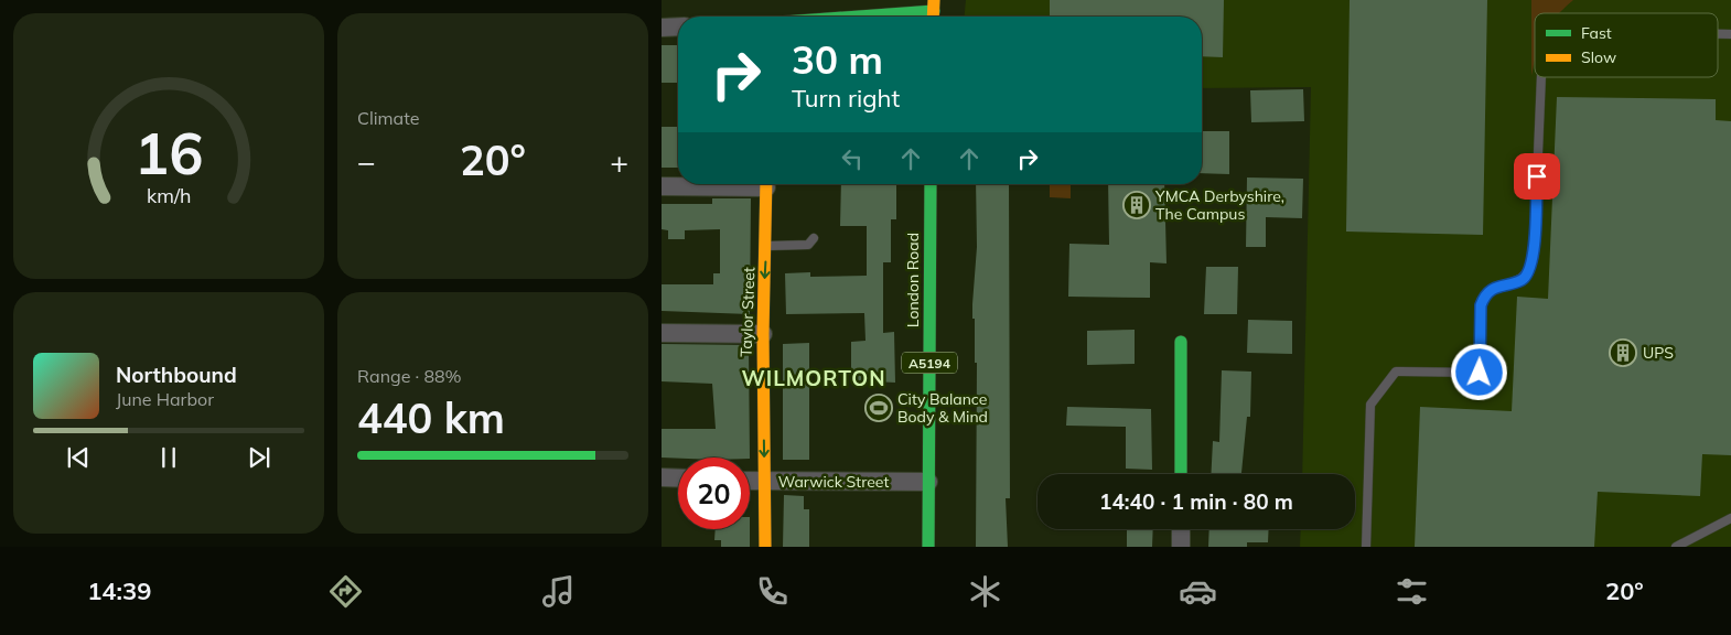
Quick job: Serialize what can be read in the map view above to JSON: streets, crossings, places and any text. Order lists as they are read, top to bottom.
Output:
{
  "streets": {
    "street": [
      "London Road",
      "Taylor Street",
      "A5194",
      "Warwick Street"
    ]
  },
  "crossings": [
    ["London Road", "Warwick Street"],
    ["Taylor Street", "Warwick Street"]
  ],
  "one_way": ["Taylor Street"],
  "districts": ["WILMORTON"],
  "places": {
    "building": ["YMCA Derbyshire, The Campus", "UPS"],
    "sports": ["City Balance Body & Mind"]
  },
  "legend": ["Fast", "Slow"],
  "page": {
    "tile": [
      "Climate",
      ["Range · 88%", "440 km"]
    ],
    "turn": ["30 m", "Turn right"],
    "heat": ["−", "20°", "+"],
    "song": ["Northbound", "June Harbor"],
    "limit": "20",
    "trip": "14:40 · 1 min · 80 m",
    "tabs": ["14:39", "20°"],
    "gauge": ["16", "km/h"]
  }
}
